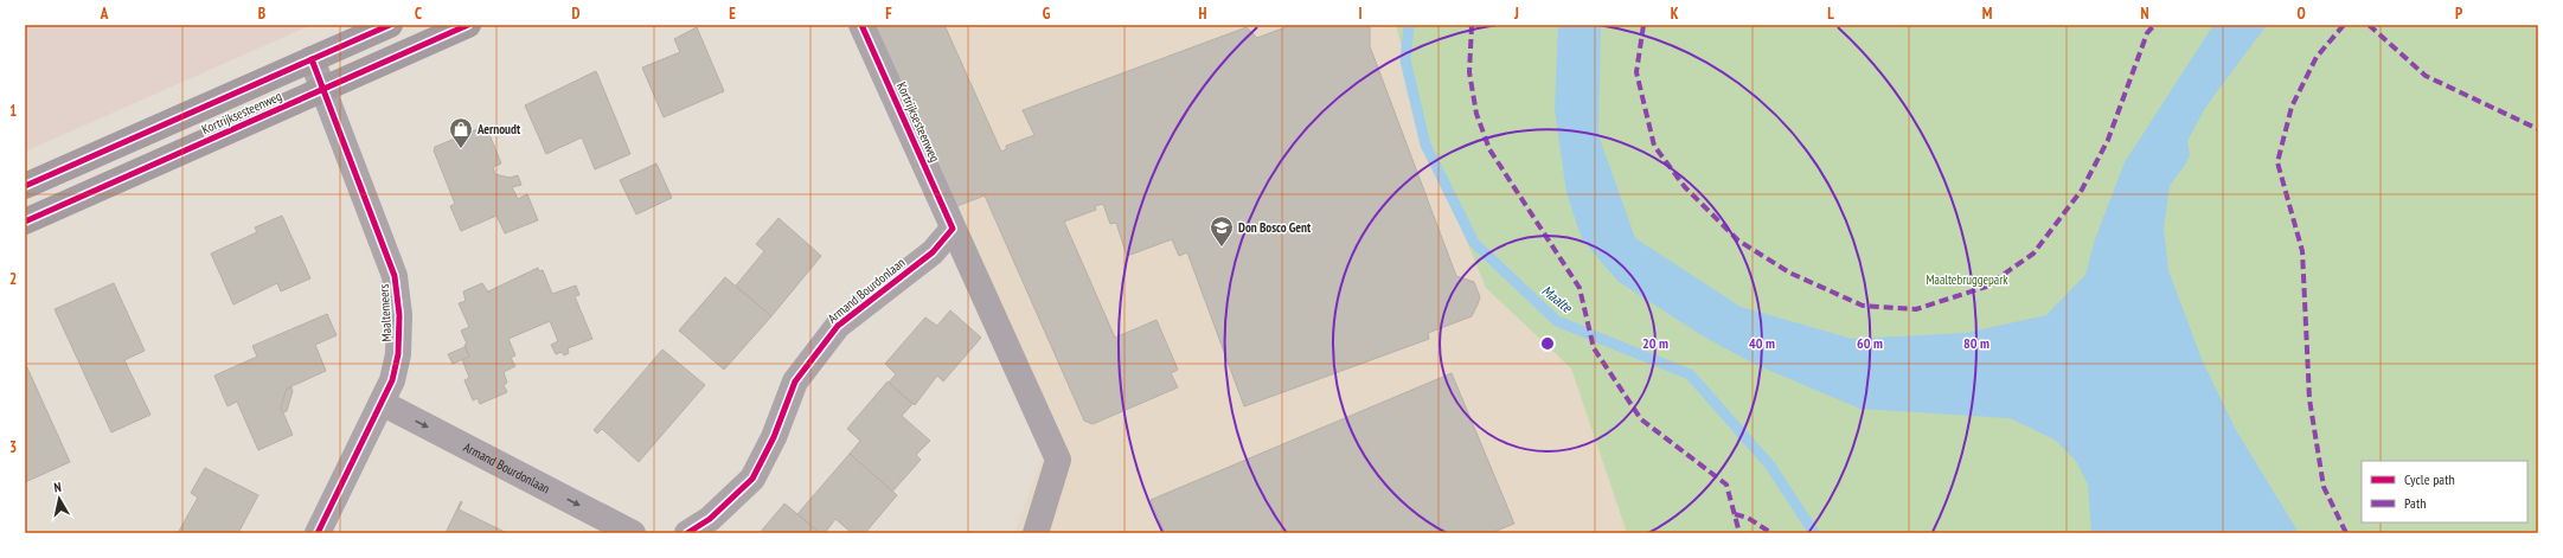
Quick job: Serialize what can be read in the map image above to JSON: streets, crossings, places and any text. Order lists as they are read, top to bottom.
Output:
{
  "streets": {
    "main road": ["Kortrijksesteenweg"],
    "street": ["Armand Bourdonlaan", "Maaltemeers"]
  },
  "crossings": [
    ["Kortrijksesteenweg", "Armand Bourdonlaan"],
    ["Kortrijksesteenweg", "Maaltemeers"],
    ["Armand Bourdonlaan", "Maaltemeers"]
  ],
  "one_way": ["Armand Bourdonlaan"],
  "water": ["Maalte"],
  "parks": ["Maaltebruggepark"],
  "places": {
    "shop": ["Aernoudt"],
    "school or university": ["Don Bosco Gent"]
  },
  "legend": ["Cycle path", "Path"],
  "north": "top",
  "grid": {
    "columns": [
      "A",
      "B",
      "C",
      "D",
      "E",
      "F",
      "G",
      "H",
      "I",
      "J",
      "K",
      "L",
      "M",
      "N",
      "O",
      "P"
    ],
    "rows": ["1", "2", "3"]
  },
  "rings": [
    "20 m",
    "40 m",
    "60 m",
    "80 m"
  ]
}
